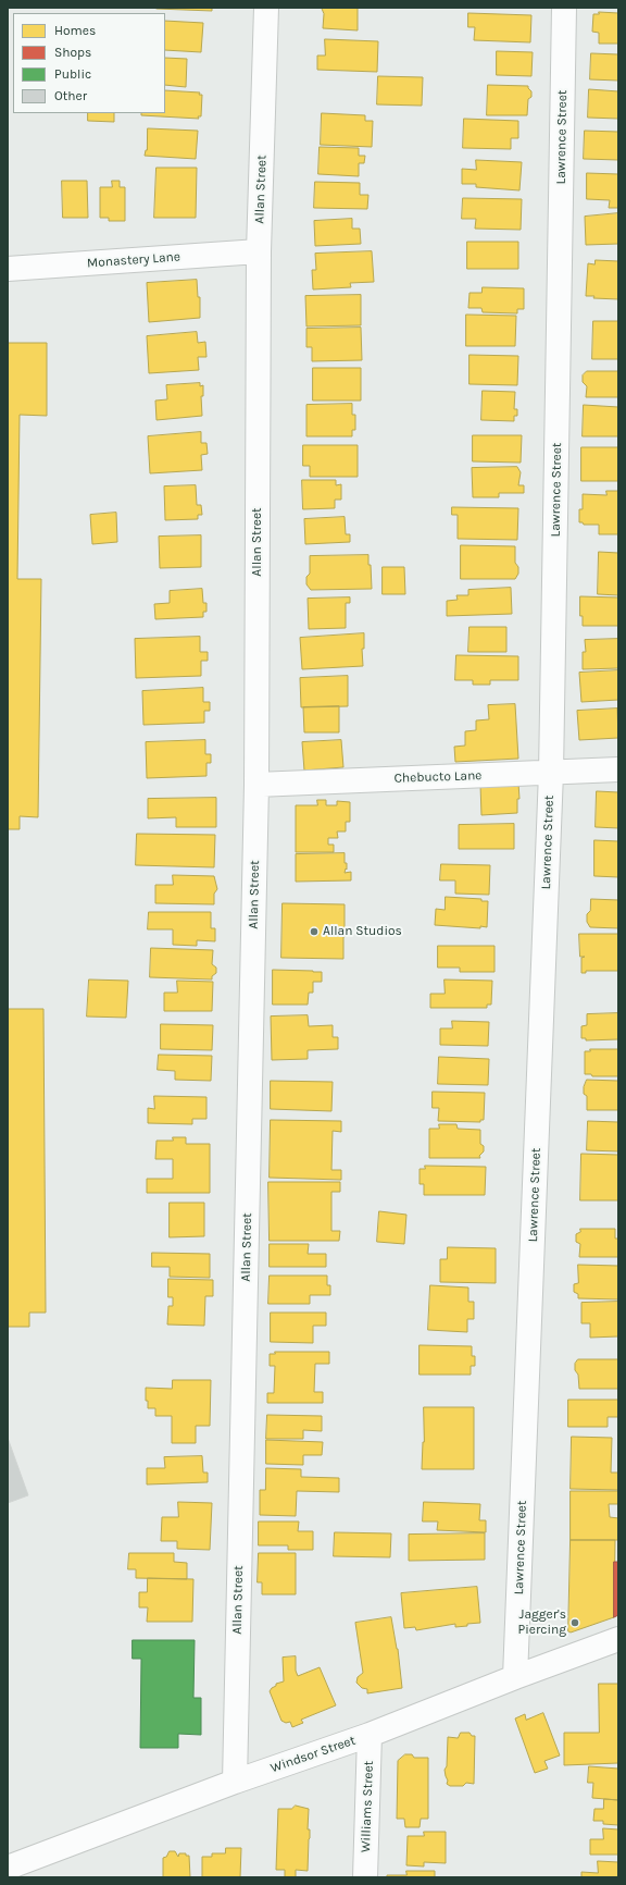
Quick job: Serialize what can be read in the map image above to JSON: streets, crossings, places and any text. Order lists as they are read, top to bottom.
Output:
{
  "streets": {
    "street": [
      "Lawrence Street",
      "Allan Street",
      "Monastery Lane",
      "Chebucto Lane",
      "Windsor Street",
      "Williams Street"
    ]
  },
  "crossings": [
    ["Lawrence Street", "Chebucto Lane"],
    ["Lawrence Street", "Windsor Street"],
    ["Allan Street", "Monastery Lane"],
    ["Allan Street", "Chebucto Lane"],
    ["Allan Street", "Windsor Street"],
    ["Windsor Street", "Williams Street"]
  ],
  "places": ["Allan Studios", "Jagger's Piercing"],
  "legend": [
    "Homes",
    "Shops",
    "Public",
    "Other"
  ]
}
